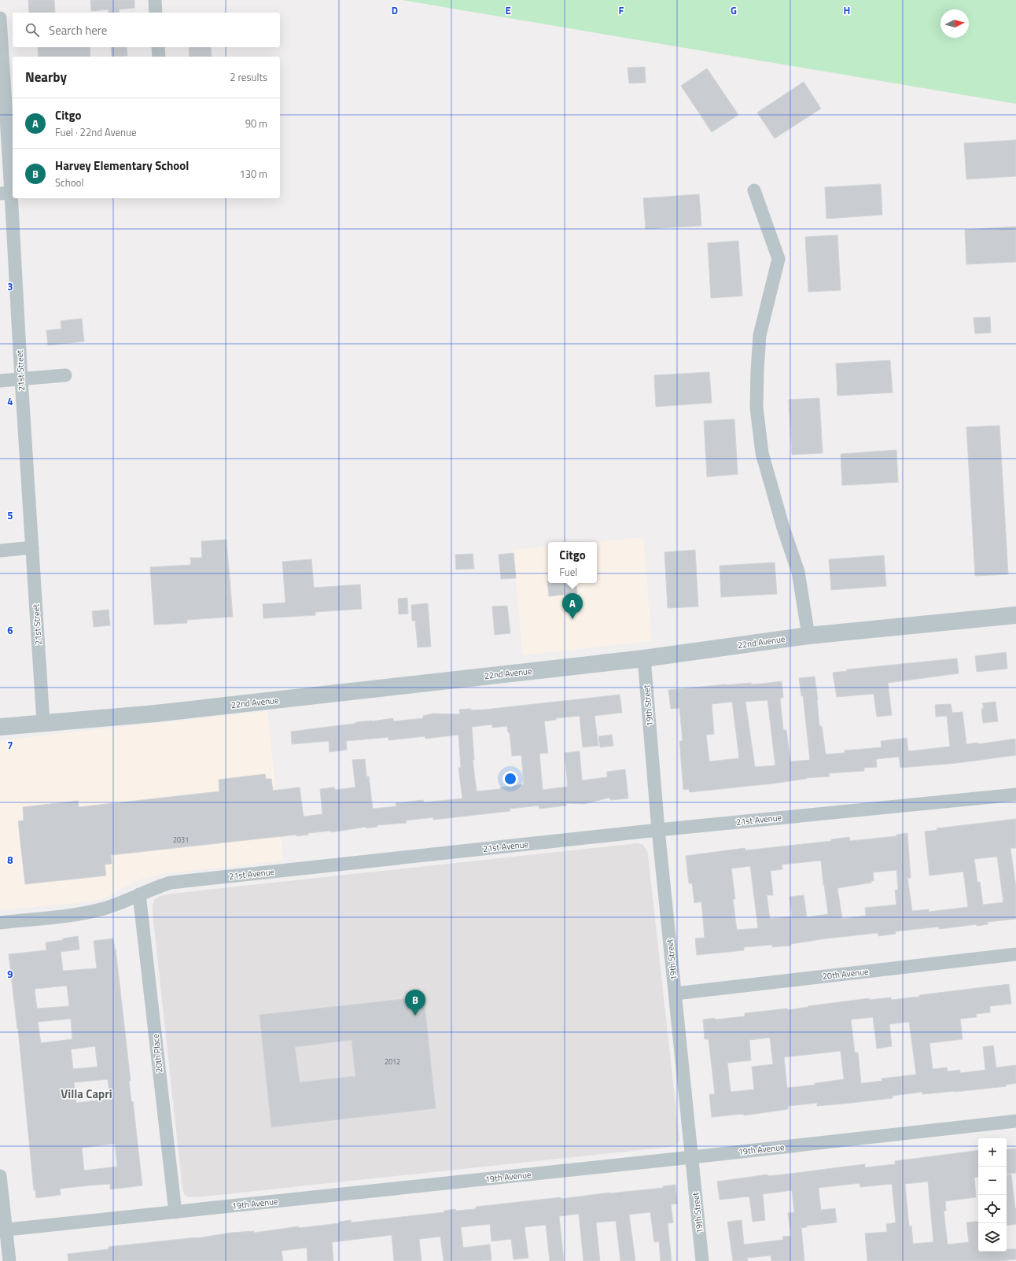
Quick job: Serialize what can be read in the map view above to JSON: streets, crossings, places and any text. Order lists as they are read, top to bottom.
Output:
{
  "streets": {
    "street": [
      "21st Street",
      "22nd Avenue",
      "19th Street",
      "21st Avenue",
      "20th Avenue",
      "20th Place",
      "19th Avenue"
    ]
  },
  "crossings": [
    ["21st Street", "22nd Avenue"],
    ["22nd Avenue", "19th Street"],
    ["19th Street", "21st Avenue"],
    ["19th Street", "20th Avenue"],
    ["19th Street", "19th Avenue"],
    ["21st Avenue", "20th Place"],
    ["20th Place", "19th Avenue"]
  ],
  "districts": ["Villa Capri"],
  "house_numbers": ["2031", "2012"],
  "north": "right",
  "page": {
    "search": "Search here",
    "heading": ["Nearby", "2 results"],
    "list": [
      {
        "mark": "A",
        "name": "Citgo",
        "note": "Fuel · 22nd Avenue",
        "value": "90 m"
      },
      {
        "mark": "B",
        "name": "Harvey Elementary School",
        "note": "School",
        "value": "130 m"
      }
    ],
    "popup": ["Citgo", "Fuel"],
    "pins": ["A", "B"],
    "map_buttons": ["+", "−"]
  },
  "grid": {
    "columns": [
      "D",
      "E",
      "F",
      "G",
      "H"
    ],
    "rows": [
      "3",
      "4",
      "5",
      "6",
      "7",
      "8",
      "9"
    ]
  }
}
